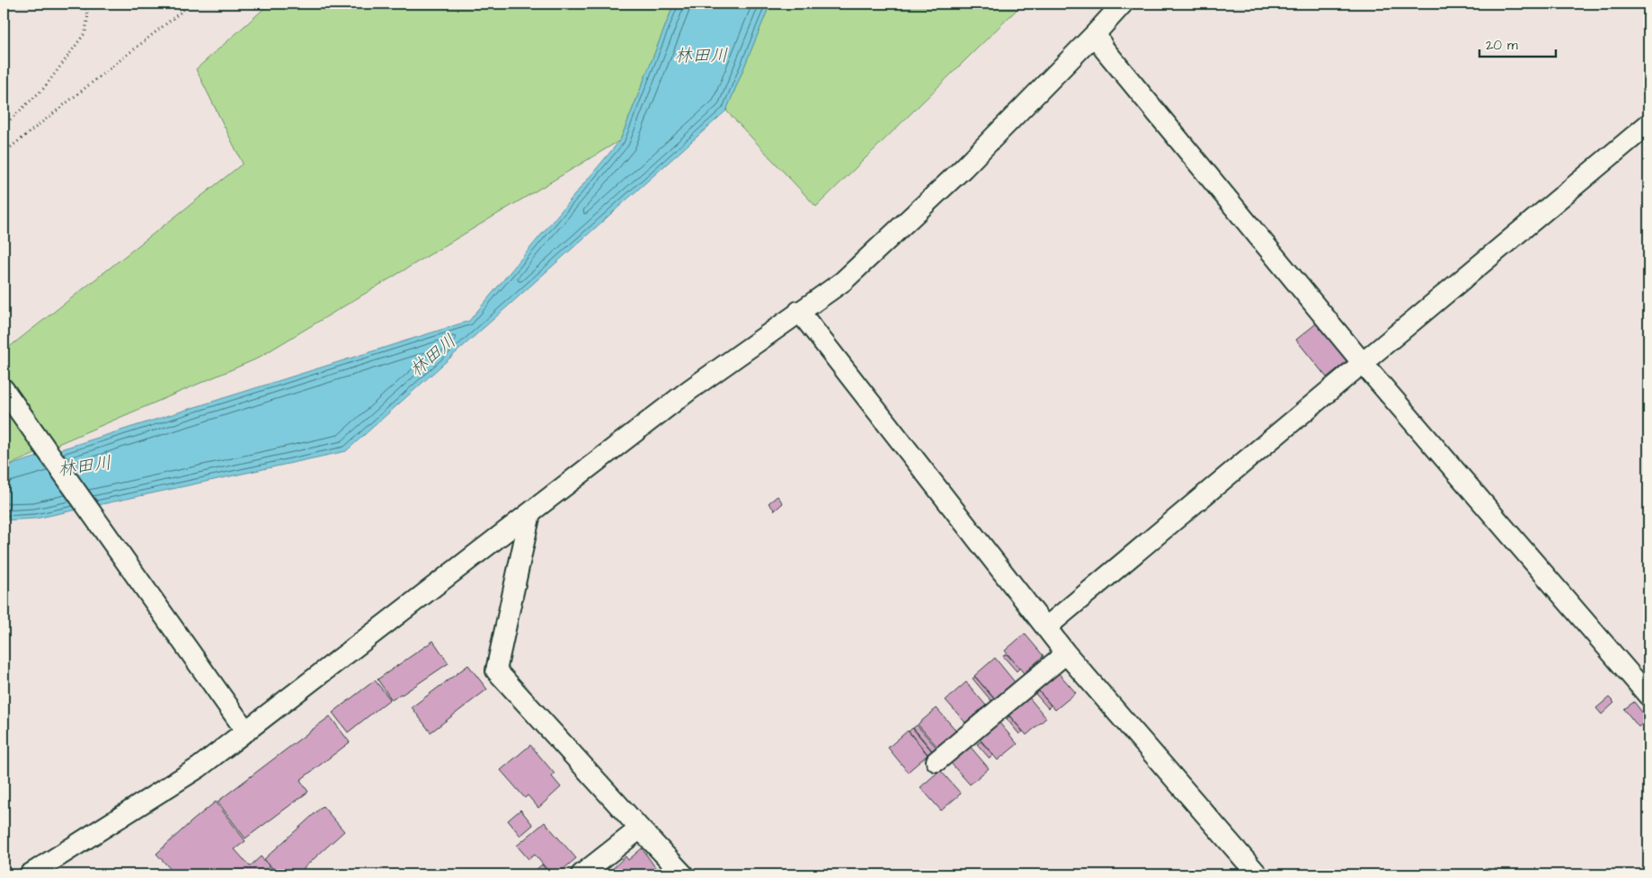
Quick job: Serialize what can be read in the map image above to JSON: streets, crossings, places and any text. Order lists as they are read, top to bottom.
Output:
{
  "water": ["林田川"],
  "scale_bar": "20 m"
}
